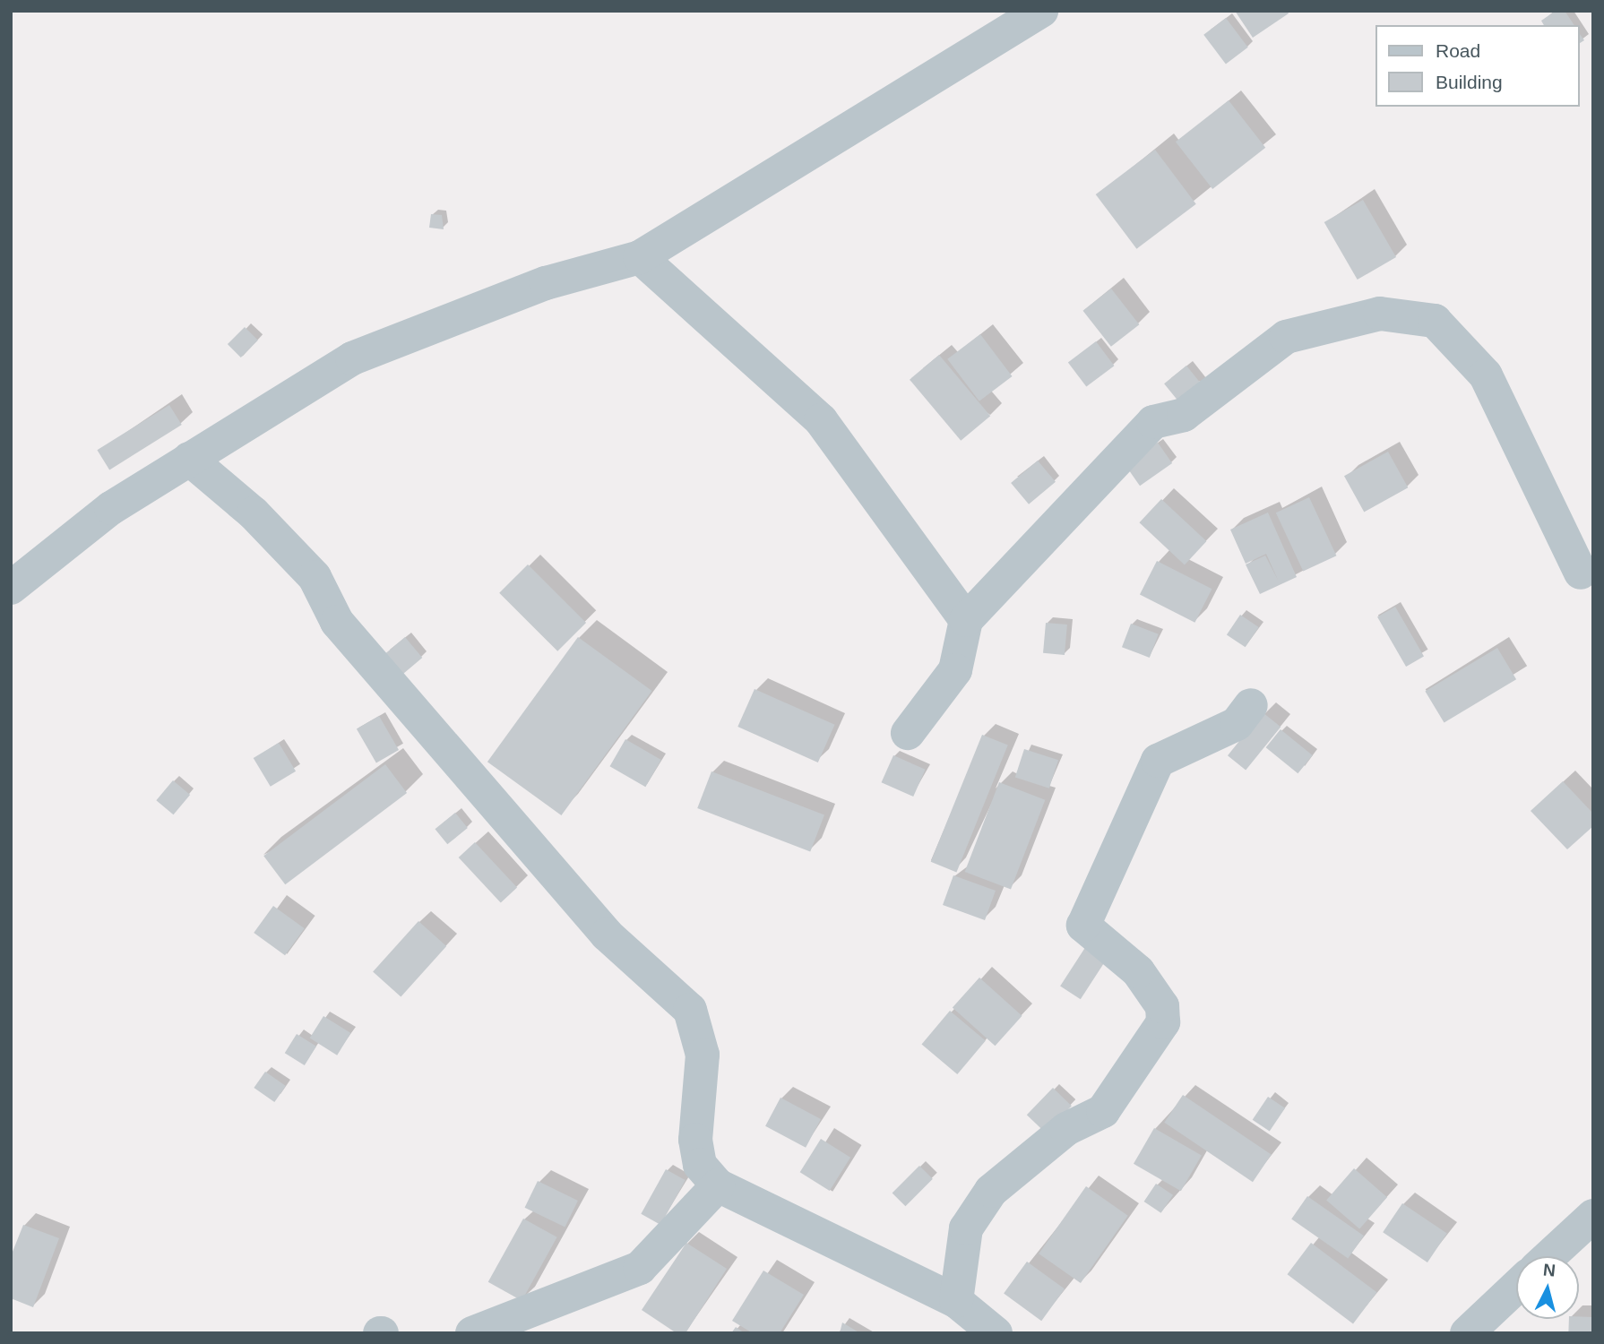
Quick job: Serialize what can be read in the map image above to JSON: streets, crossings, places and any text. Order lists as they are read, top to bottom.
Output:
{
  "legend": ["Road", "Building"],
  "north": "top"
}
